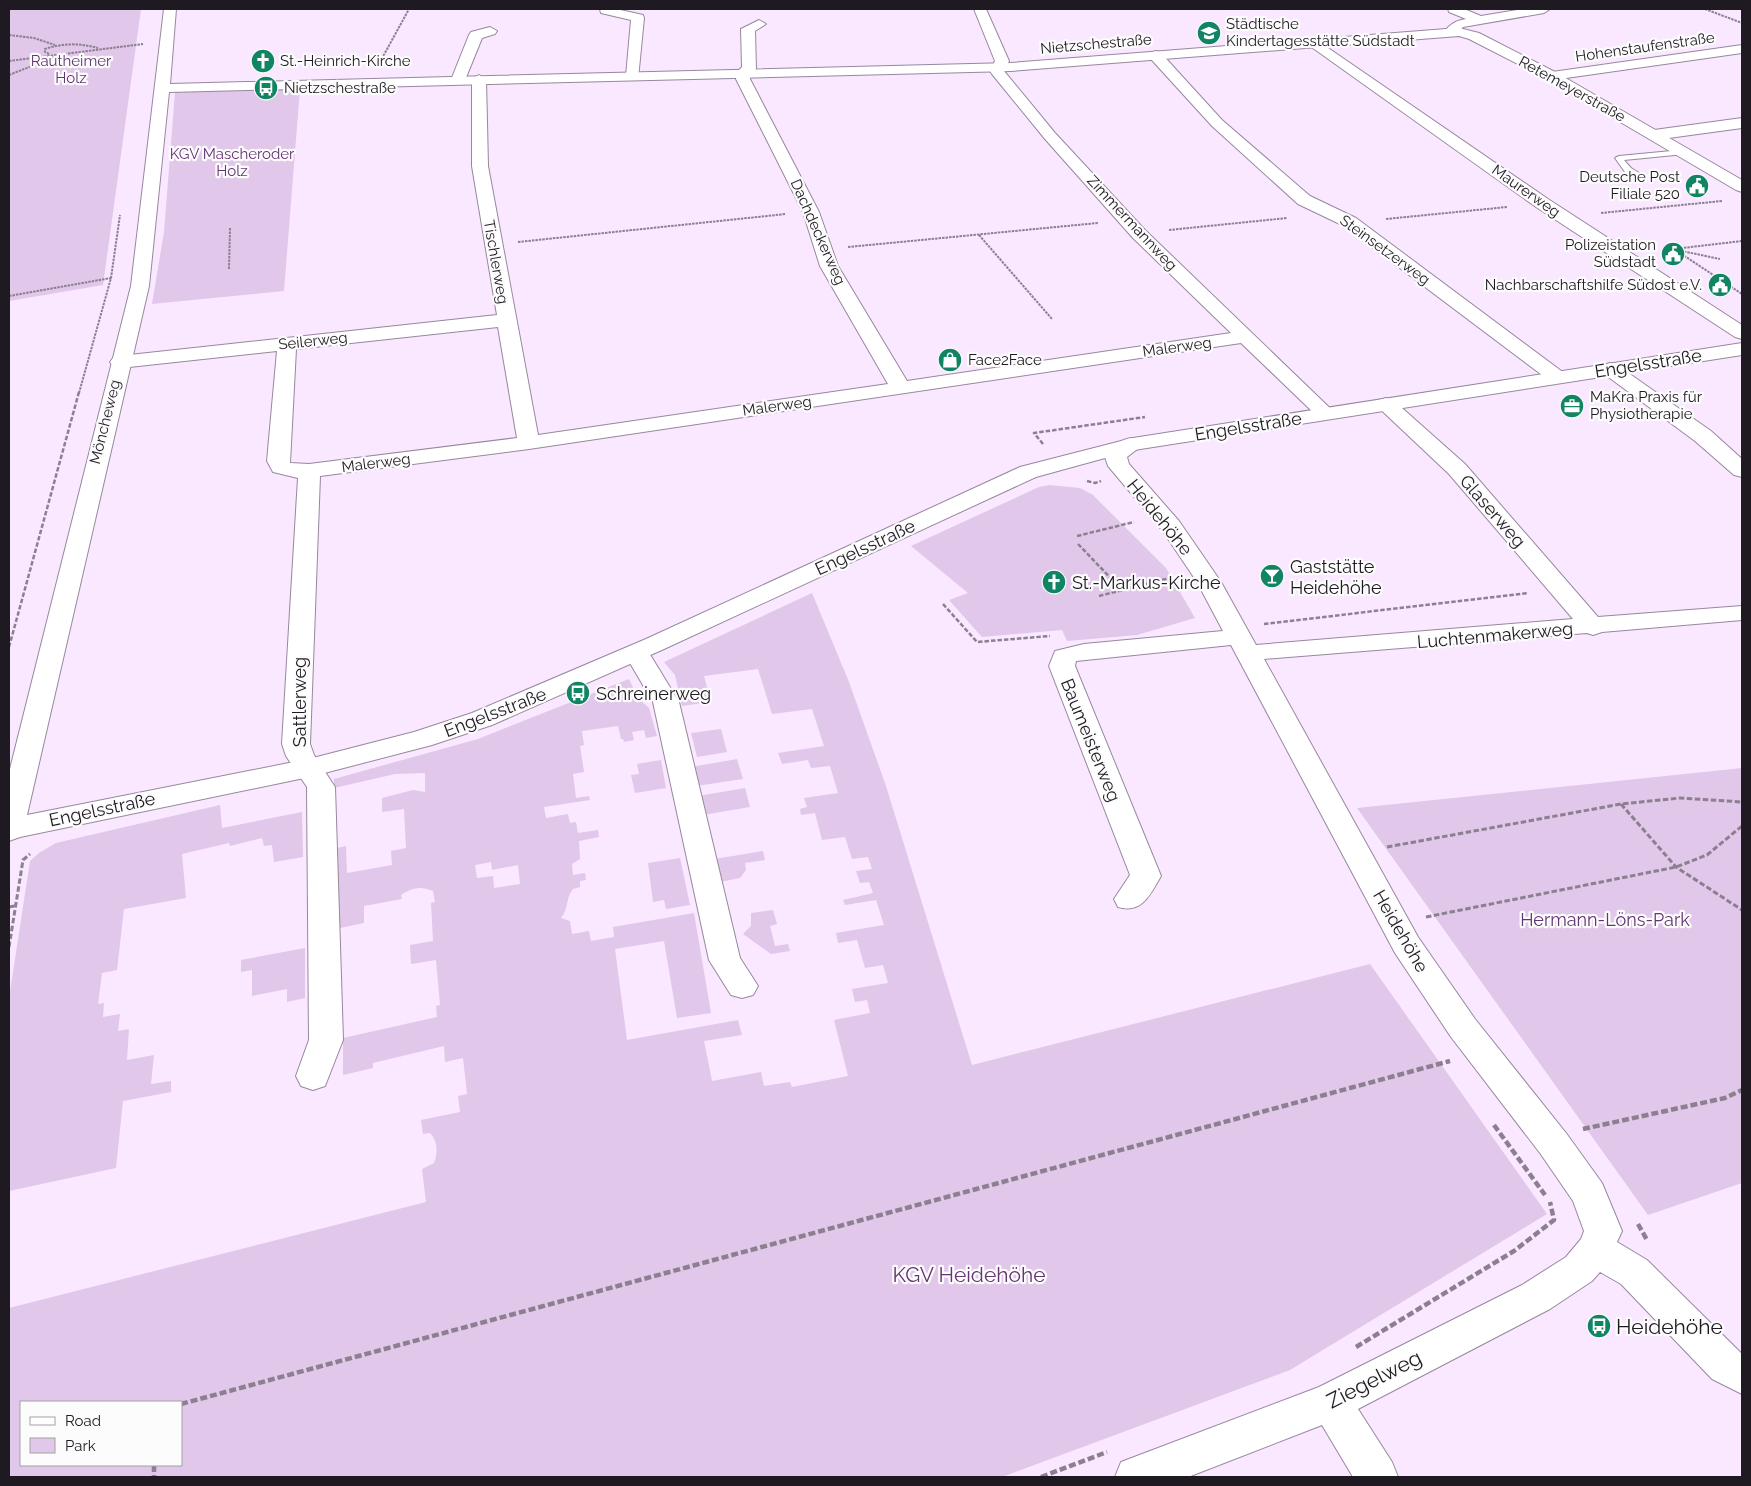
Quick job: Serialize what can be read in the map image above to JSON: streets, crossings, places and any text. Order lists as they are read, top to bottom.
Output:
{
  "streets": {
    "street": [
      "Nietzschestraße",
      "Hohenstaufenstraße",
      "Retemeyerstraße",
      "Maurerweg",
      "Zimmermannweg",
      "Dachdeckerweg",
      "Steinsetzerweg",
      "Tischlerweg",
      "Seilerweg",
      "Malerweg",
      "Engelsstraße",
      "Möncheweg",
      "Glaserweg",
      "Heidehöhe",
      "Luchtenmakerweg",
      "Sattlerweg",
      "Baumeisterweg",
      "Ziegelweg"
    ]
  },
  "crossings": [
    ["Nietzschestraße", "Retemeyerstraße"],
    ["Nietzschestraße", "Maurerweg"],
    ["Nietzschestraße", "Zimmermannweg"],
    ["Nietzschestraße", "Dachdeckerweg"],
    ["Nietzschestraße", "Steinsetzerweg"],
    ["Nietzschestraße", "Tischlerweg"],
    ["Nietzschestraße", "Möncheweg"],
    ["Hohenstaufenstraße", "Retemeyerstraße"],
    ["Zimmermannweg", "Malerweg"],
    ["Zimmermannweg", "Engelsstraße"],
    ["Dachdeckerweg", "Malerweg"],
    ["Steinsetzerweg", "Engelsstraße"],
    ["Tischlerweg", "Seilerweg"],
    ["Tischlerweg", "Malerweg"],
    ["Seilerweg", "Möncheweg"],
    ["Malerweg", "Sattlerweg"],
    ["Engelsstraße", "Möncheweg"],
    ["Engelsstraße", "Glaserweg"],
    ["Engelsstraße", "Heidehöhe"],
    ["Engelsstraße", "Sattlerweg"],
    ["Glaserweg", "Luchtenmakerweg"],
    ["Heidehöhe", "Luchtenmakerweg"],
    ["Heidehöhe", "Baumeisterweg"],
    ["Heidehöhe", "Ziegelweg"],
    ["Luchtenmakerweg", "Baumeisterweg"]
  ],
  "parks": [
    "Rautheimer Holz",
    "KGV Mascheroder Holz",
    "Hermann-Löns-Park",
    "KGV Heidehöhe"
  ],
  "places": {
    "school or university": ["Städtische Kindertagesstätte Südstadt"],
    "church": ["St.-Heinrich-Kirche", "St.-Markus-Kirche"],
    "bus stop": ["Nietzschestraße", "Schreinerweg", "Heidehöhe"],
    "public building": ["Deutsche Post Filiale 520", "Polizeistation Südstadt", "Nachbarschaftshilfe Südost e.V."],
    "shop": ["Face2Face"],
    "office": ["MaKra Praxis für Physiotherapie"],
    "bar": ["Gaststätte Heidehöhe"]
  },
  "legend": ["Road", "Park"]
}
